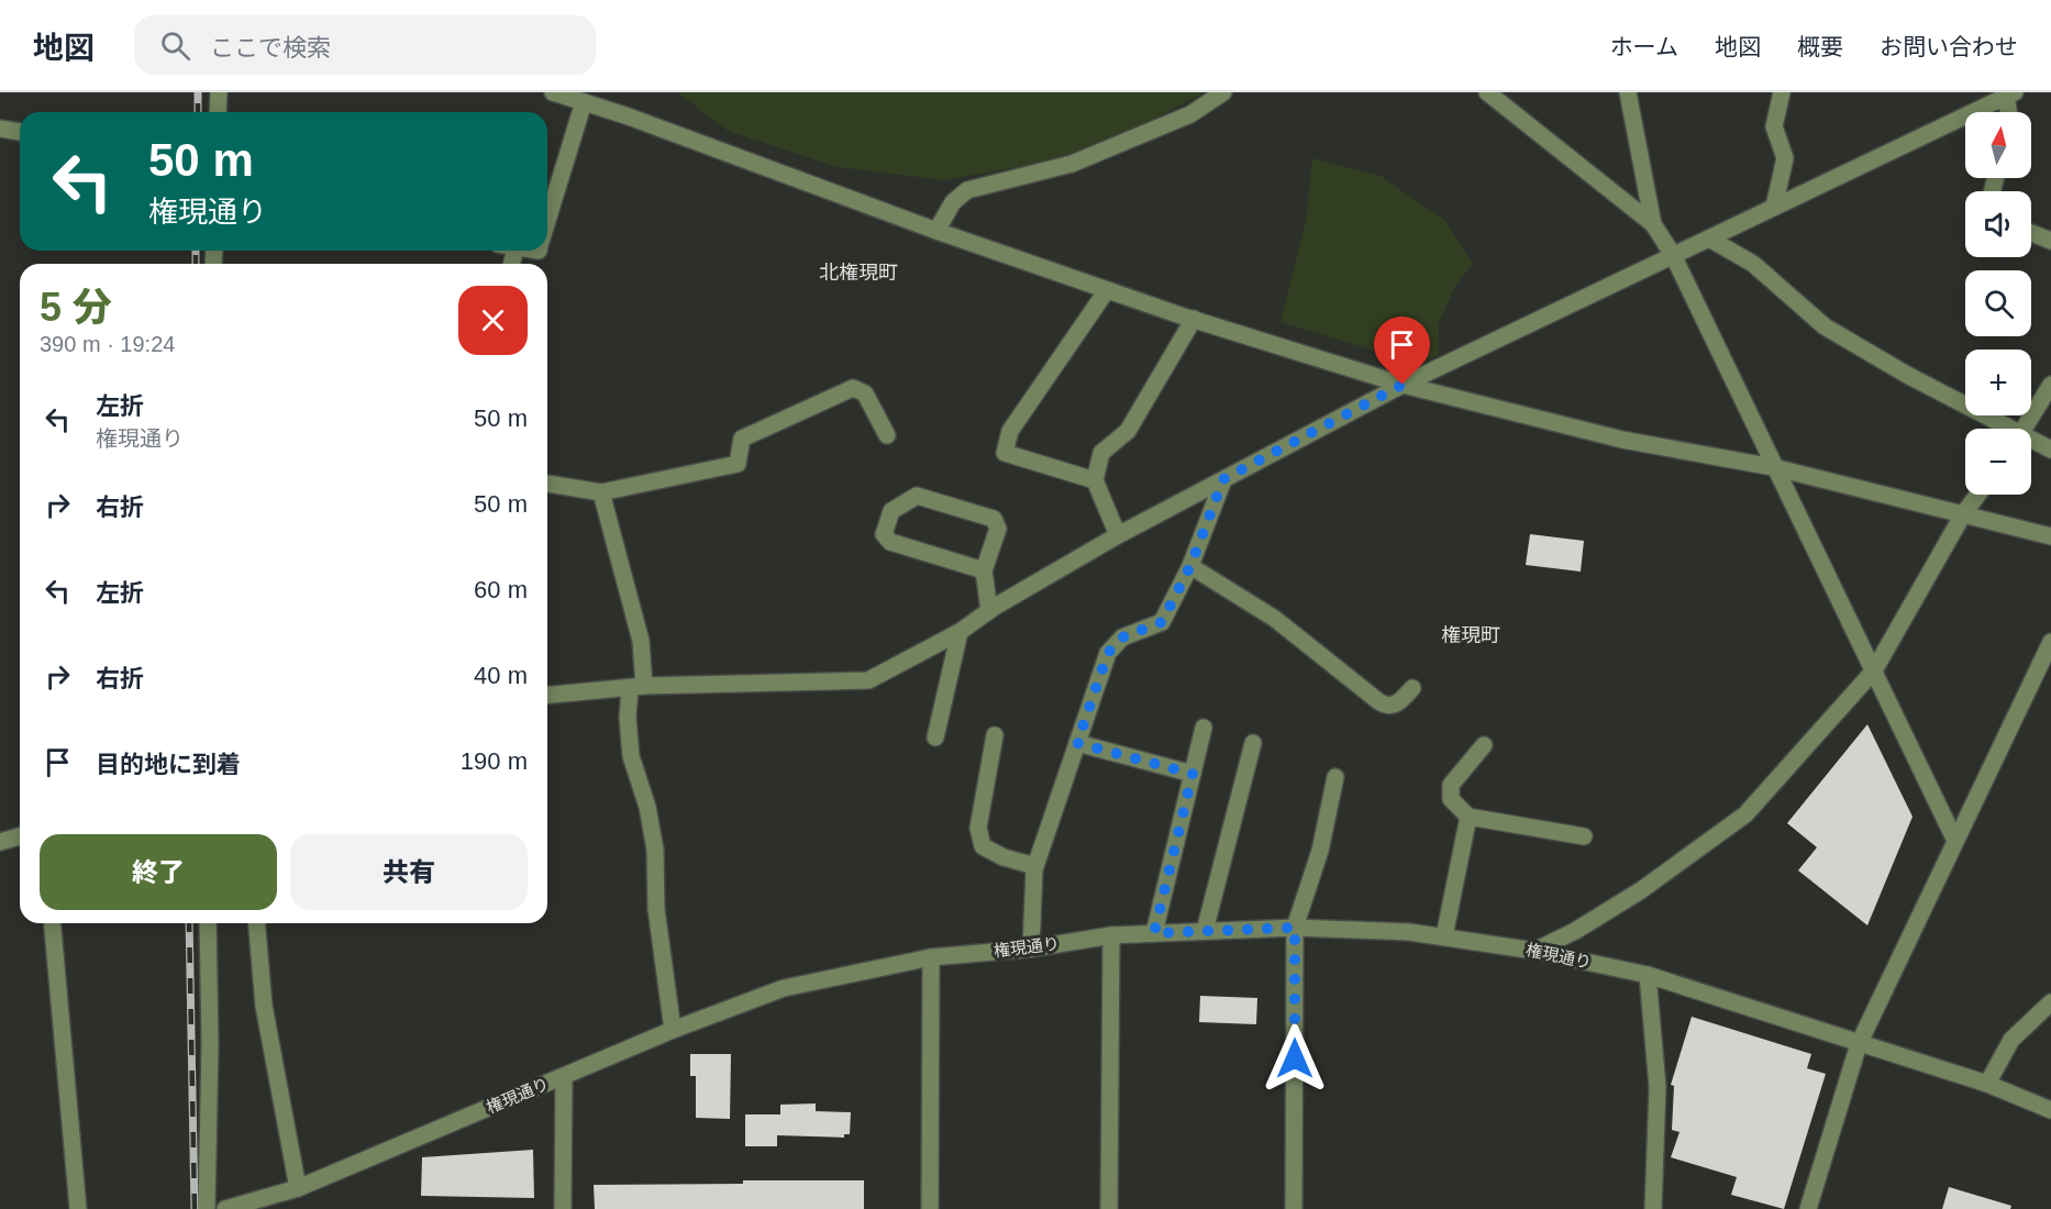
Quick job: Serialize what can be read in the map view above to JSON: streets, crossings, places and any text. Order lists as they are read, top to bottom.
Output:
{
  "streets": {
    "street": ["権現通り"]
  },
  "districts": ["北権現町", "権現町"],
  "north": "top",
  "page": {
    "header": "地図",
    "search": "ここで検索",
    "nav": [
      "ホーム",
      "地図",
      "概要",
      "お問い合わせ"
    ],
    "map_buttons": ["+", "−"],
    "turn": ["50 m", "権現通り"],
    "heading": ["5 分", "390 m · 19:24"],
    "list": [
      {
        "name": "左折",
        "note": "権現通り",
        "value": "50 m"
      },
      {
        "name": "右折",
        "value": "50 m"
      },
      {
        "name": "左折",
        "value": "60 m"
      },
      {
        "name": "右折",
        "value": "40 m"
      },
      {
        "name": "目的地に到着",
        "value": "190 m"
      }
    ],
    "buttons": ["終了", "共有"]
  }
}
